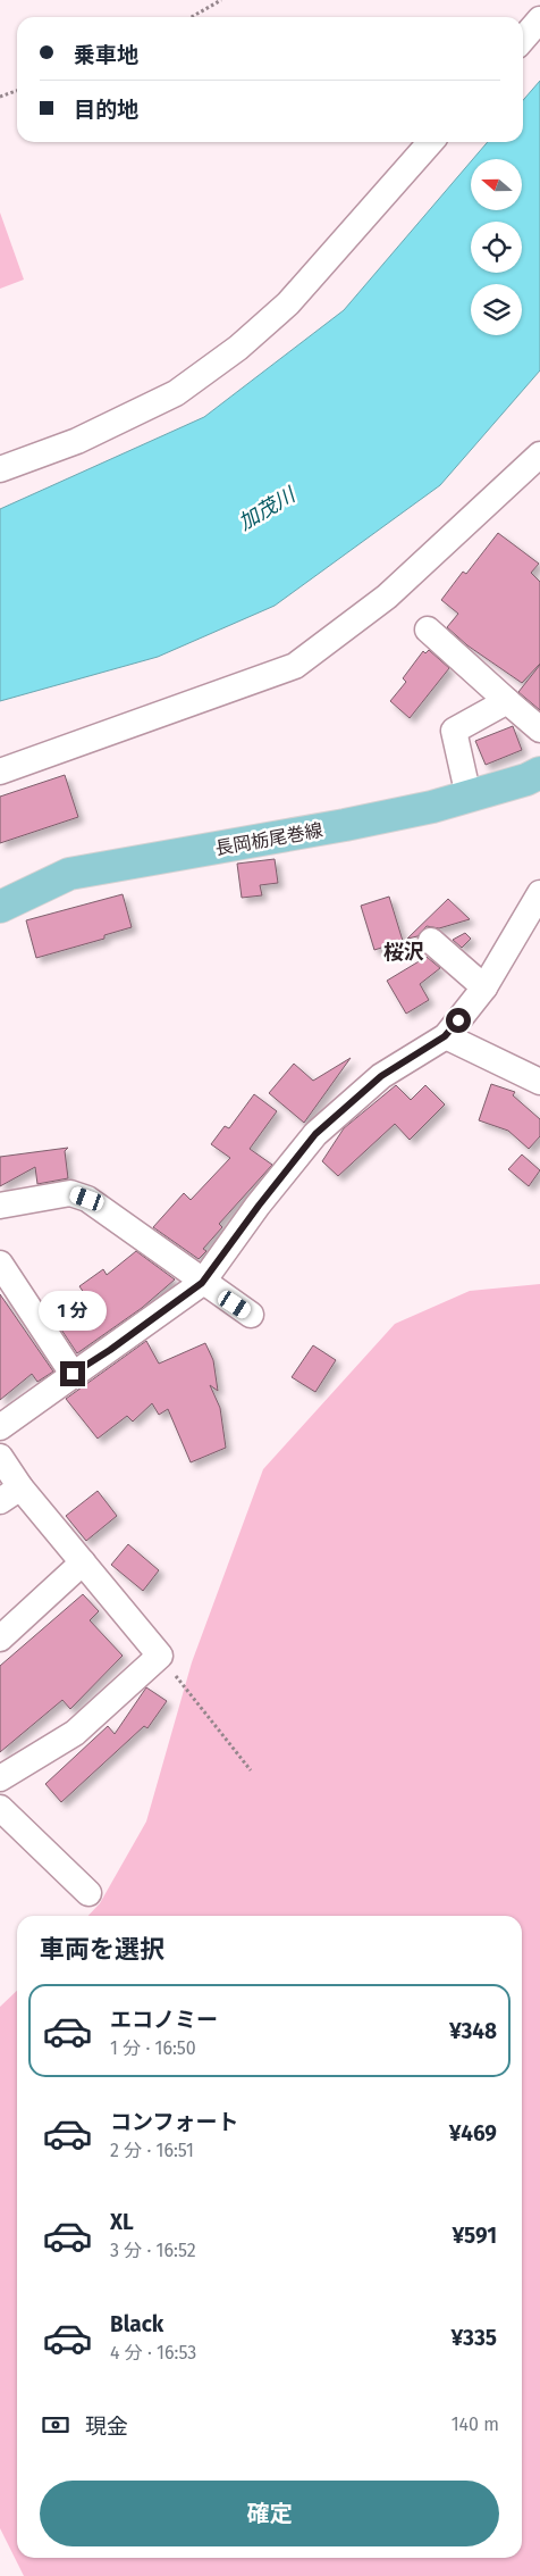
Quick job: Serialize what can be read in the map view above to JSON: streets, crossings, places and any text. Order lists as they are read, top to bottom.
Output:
{
  "streets": {
    "main road": ["長岡栃尾巻線"]
  },
  "districts": ["桜沢"],
  "water": ["加茂川"],
  "north": "left",
  "page": {
    "banner": ["乗車地", "目的地"],
    "bubble": "1 分",
    "heading": "車両を選択",
    "list": [
      {
        "name": "エコノミー",
        "note": "1 分 · 16:50",
        "value": "¥348"
      },
      {
        "name": "コンフォート",
        "note": "2 分 · 16:51",
        "value": "¥469"
      },
      {
        "name": "XL",
        "note": "3 分 · 16:52",
        "value": "¥591"
      },
      {
        "name": "Black",
        "note": "4 分 · 16:53",
        "value": "¥335"
      }
    ],
    "pay": ["現金", "140 m"],
    "buttons": "確定"
  }
}
